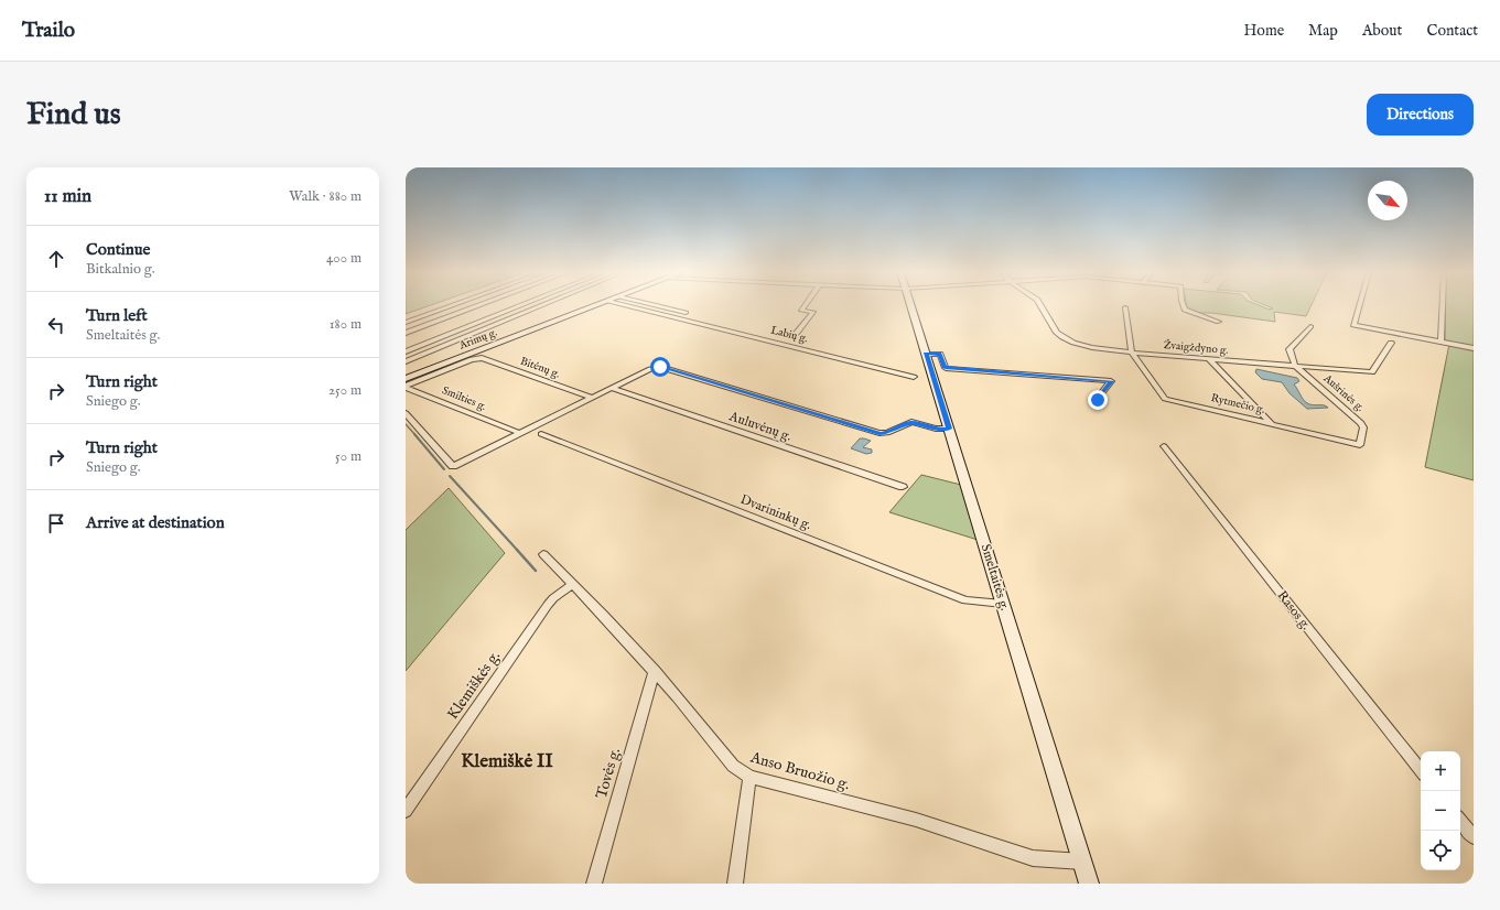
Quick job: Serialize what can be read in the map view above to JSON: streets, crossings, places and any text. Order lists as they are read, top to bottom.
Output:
{
  "streets": {
    "main road": ["Arimų g.", "Smeltaitės g."],
    "street": [
      "Labių g.",
      "Žvaigždyno g.",
      "Bitėnų g.",
      "Aušrinės g.",
      "Smilties g.",
      "Rytmečio g.",
      "Auluvėnų g.",
      "Dvarininkų g.",
      "Rasos g.",
      "Klemiškės g.",
      "Anso Bruožio g.",
      "Tovės g."
    ]
  },
  "crossings": [
    ["Žvaigždyno g.", "Aušrinės g."],
    ["Žvaigždyno g.", "Rytmečio g."],
    ["Bitėnų g.", "Smilties g."],
    ["Aušrinės g.", "Rytmečio g."],
    ["Dvarininkų g.", "Smeltaitės g."],
    ["Smeltaitės g.", "Anso Bruožio g."],
    ["Klemiškės g.", "Anso Bruožio g."],
    ["Anso Bruožio g.", "Tovės g."]
  ],
  "districts": ["Klemiškė II"],
  "north": "bottom right",
  "page": {
    "header": "Trailo",
    "nav": [
      "Home",
      "Map",
      "About",
      "Contact"
    ],
    "buttons": "Directions",
    "title": "Find us",
    "heading": ["11 min", "Walk · 880 m"],
    "list": [
      ["Continue", "Bitkalnio g.", "400 m"],
      ["Turn left", "Smeltaitės g.", "180 m"],
      ["Turn right", "Sniego g.", "250 m"],
      ["Turn right", "Sniego g.", "50 m"],
      "Arrive at destination"
    ],
    "map_buttons": ["+", "−"]
  }
}
